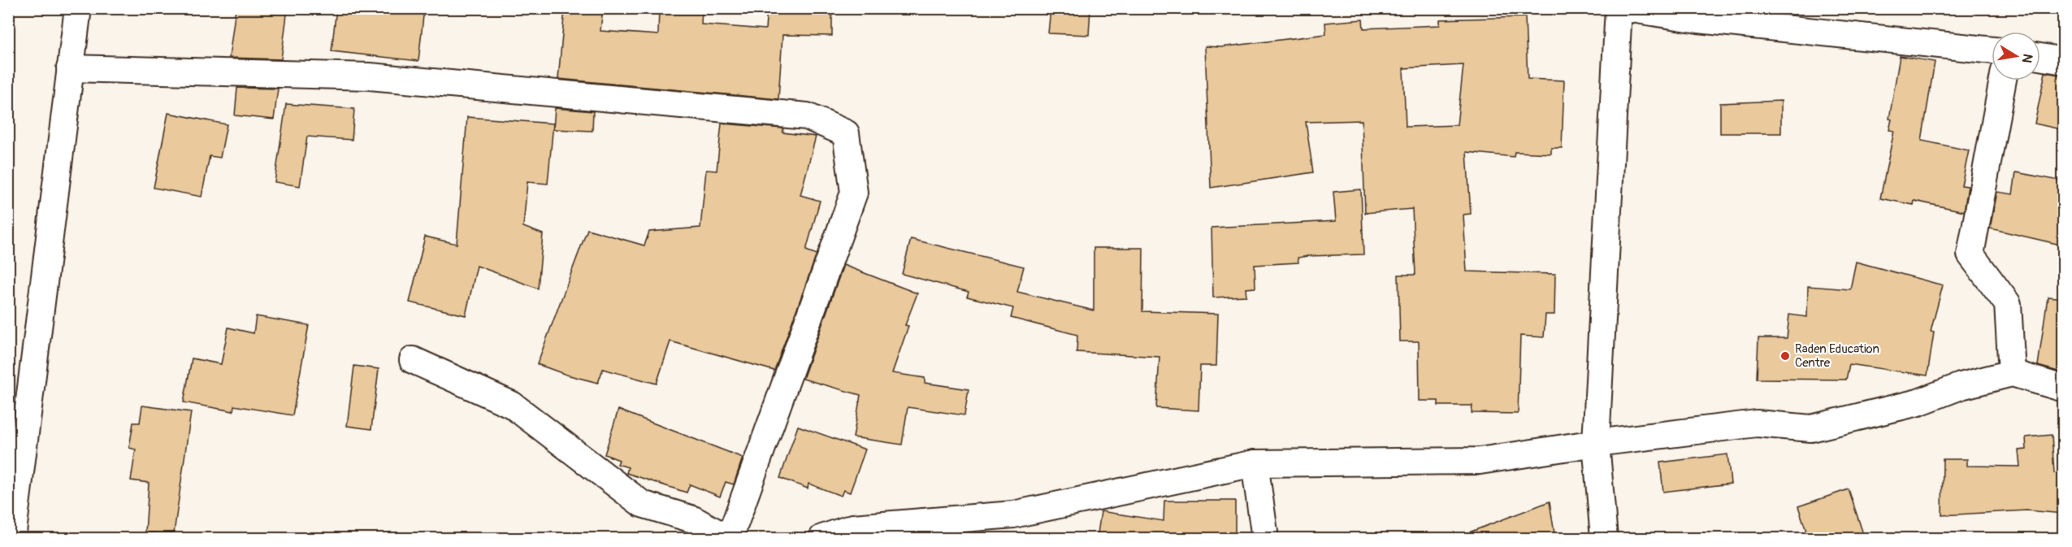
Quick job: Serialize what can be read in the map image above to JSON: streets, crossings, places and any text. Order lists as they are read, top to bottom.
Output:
{
  "places": ["Raden Education Centre"],
  "north": "right"
}
